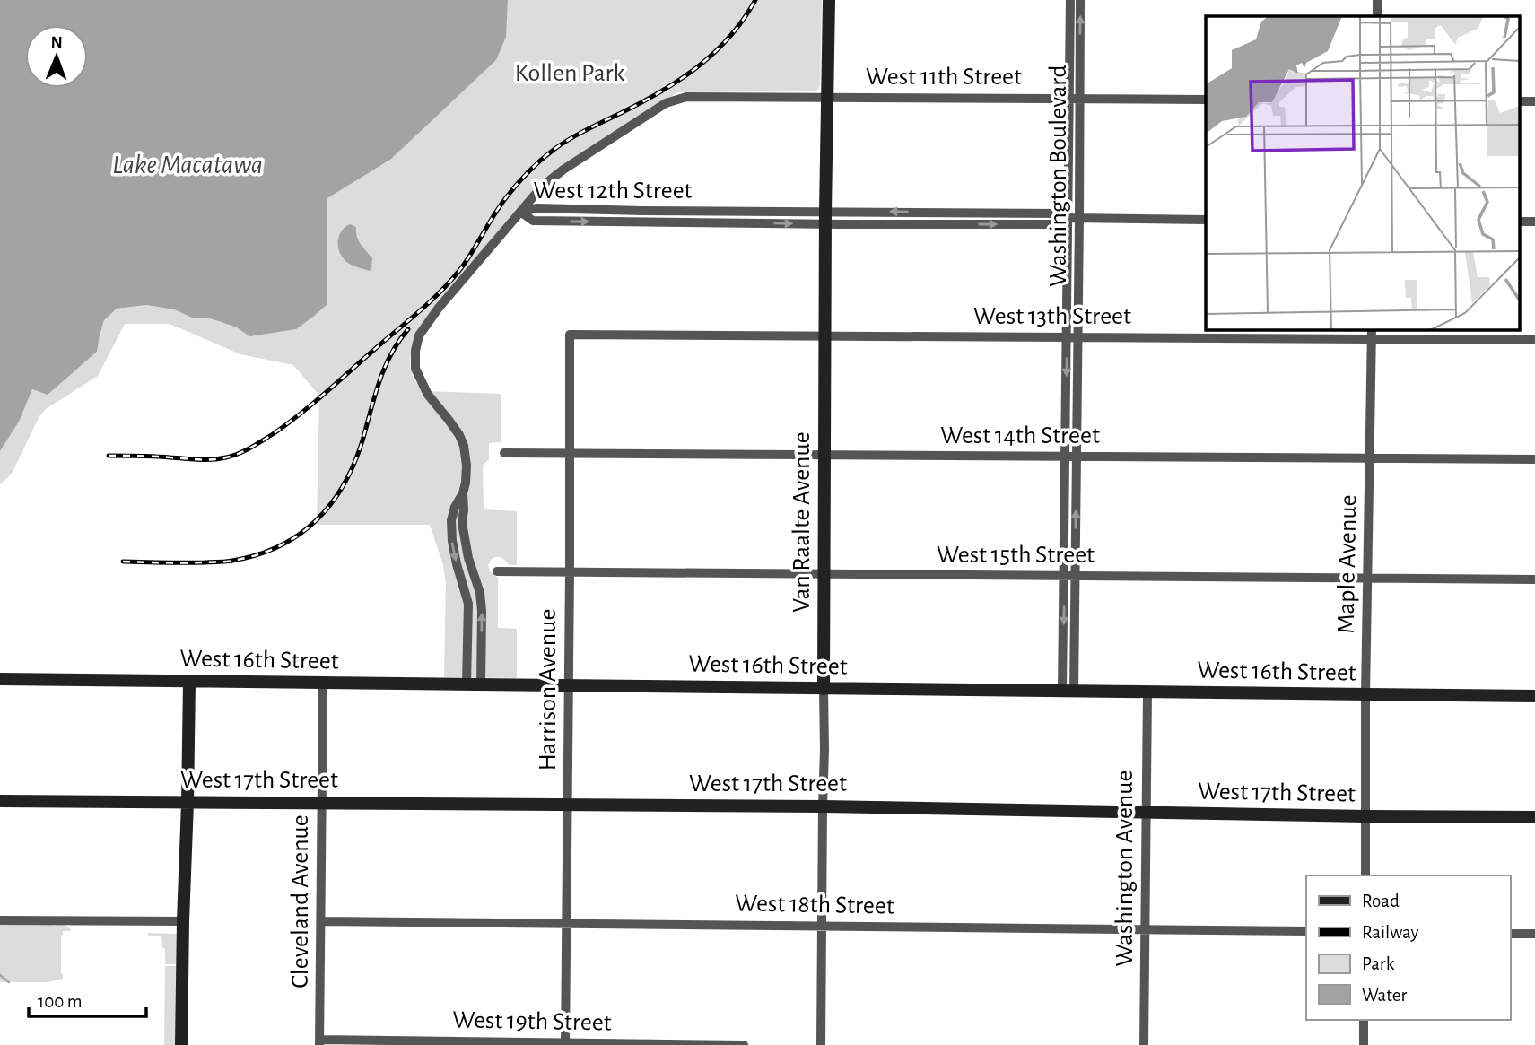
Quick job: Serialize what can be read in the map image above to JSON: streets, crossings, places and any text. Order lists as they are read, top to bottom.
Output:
{
  "streets": {
    "street": [
      "West 11th Street",
      "Washington Boulevard",
      "West 12th Street",
      "West 13th Street",
      "West 14th Street",
      "Van Raalte Avenue",
      "West 15th Street",
      "Maple Avenue",
      "West 16th Street",
      "Harrison Avenue",
      "West 17th Street",
      "Washington Avenue",
      "Cleveland Avenue",
      "West 18th Street",
      "West 19th Street"
    ]
  },
  "crossings": [
    ["West 11th Street", "Washington Boulevard"],
    ["West 11th Street", "West 12th Street"],
    ["West 11th Street", "Van Raalte Avenue"],
    ["Washington Boulevard", "West 12th Street"],
    ["Washington Boulevard", "West 13th Street"],
    ["Washington Boulevard", "West 14th Street"],
    ["Washington Boulevard", "West 15th Street"],
    ["Washington Boulevard", "West 16th Street"],
    ["West 12th Street", "Van Raalte Avenue"],
    ["West 13th Street", "Van Raalte Avenue"],
    ["West 13th Street", "Maple Avenue"],
    ["West 13th Street", "Harrison Avenue"],
    ["West 14th Street", "Van Raalte Avenue"],
    ["West 14th Street", "Maple Avenue"],
    ["West 14th Street", "Harrison Avenue"],
    ["Van Raalte Avenue", "West 15th Street"],
    ["Van Raalte Avenue", "West 16th Street"],
    ["Van Raalte Avenue", "West 17th Street"],
    ["Van Raalte Avenue", "West 18th Street"],
    ["West 15th Street", "Maple Avenue"],
    ["West 15th Street", "Harrison Avenue"],
    ["Maple Avenue", "West 16th Street"],
    ["Maple Avenue", "West 17th Street"],
    ["West 16th Street", "Harrison Avenue"],
    ["West 16th Street", "Washington Avenue"],
    ["West 16th Street", "Cleveland Avenue"],
    ["Harrison Avenue", "West 17th Street"],
    ["Harrison Avenue", "West 18th Street"],
    ["Harrison Avenue", "West 19th Street"],
    ["West 17th Street", "Washington Avenue"],
    ["West 17th Street", "Cleveland Avenue"],
    ["Washington Avenue", "West 18th Street"],
    ["Cleveland Avenue", "West 18th Street"],
    ["Cleveland Avenue", "West 19th Street"]
  ],
  "water": ["Lake Macatawa"],
  "parks": ["Kollen Park"],
  "legend": [
    "Road",
    "Railway",
    "Park",
    "Water"
  ],
  "scale_bar": "100 m",
  "north": "top"
}
